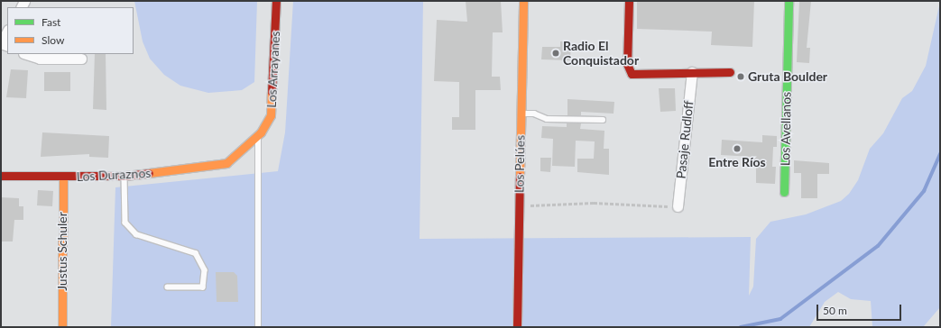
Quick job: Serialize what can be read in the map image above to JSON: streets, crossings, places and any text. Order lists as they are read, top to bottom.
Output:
{
  "streets": {
    "street": [
      "Los Arrayanes",
      "Los Avellanos",
      "Pasaje Rudloff",
      "Los Pelúes",
      "Los Duraznos",
      "Justus Schuler"
    ]
  },
  "crossings": [
    ["Los Arrayanes", "Los Duraznos"],
    ["Los Duraznos", "Justus Schuler"]
  ],
  "places": ["Radio El Conquistador", "Gruta Boulder", "Entre Ríos"],
  "legend": ["Fast", "Slow"],
  "scale_bar": "50 m"
}
